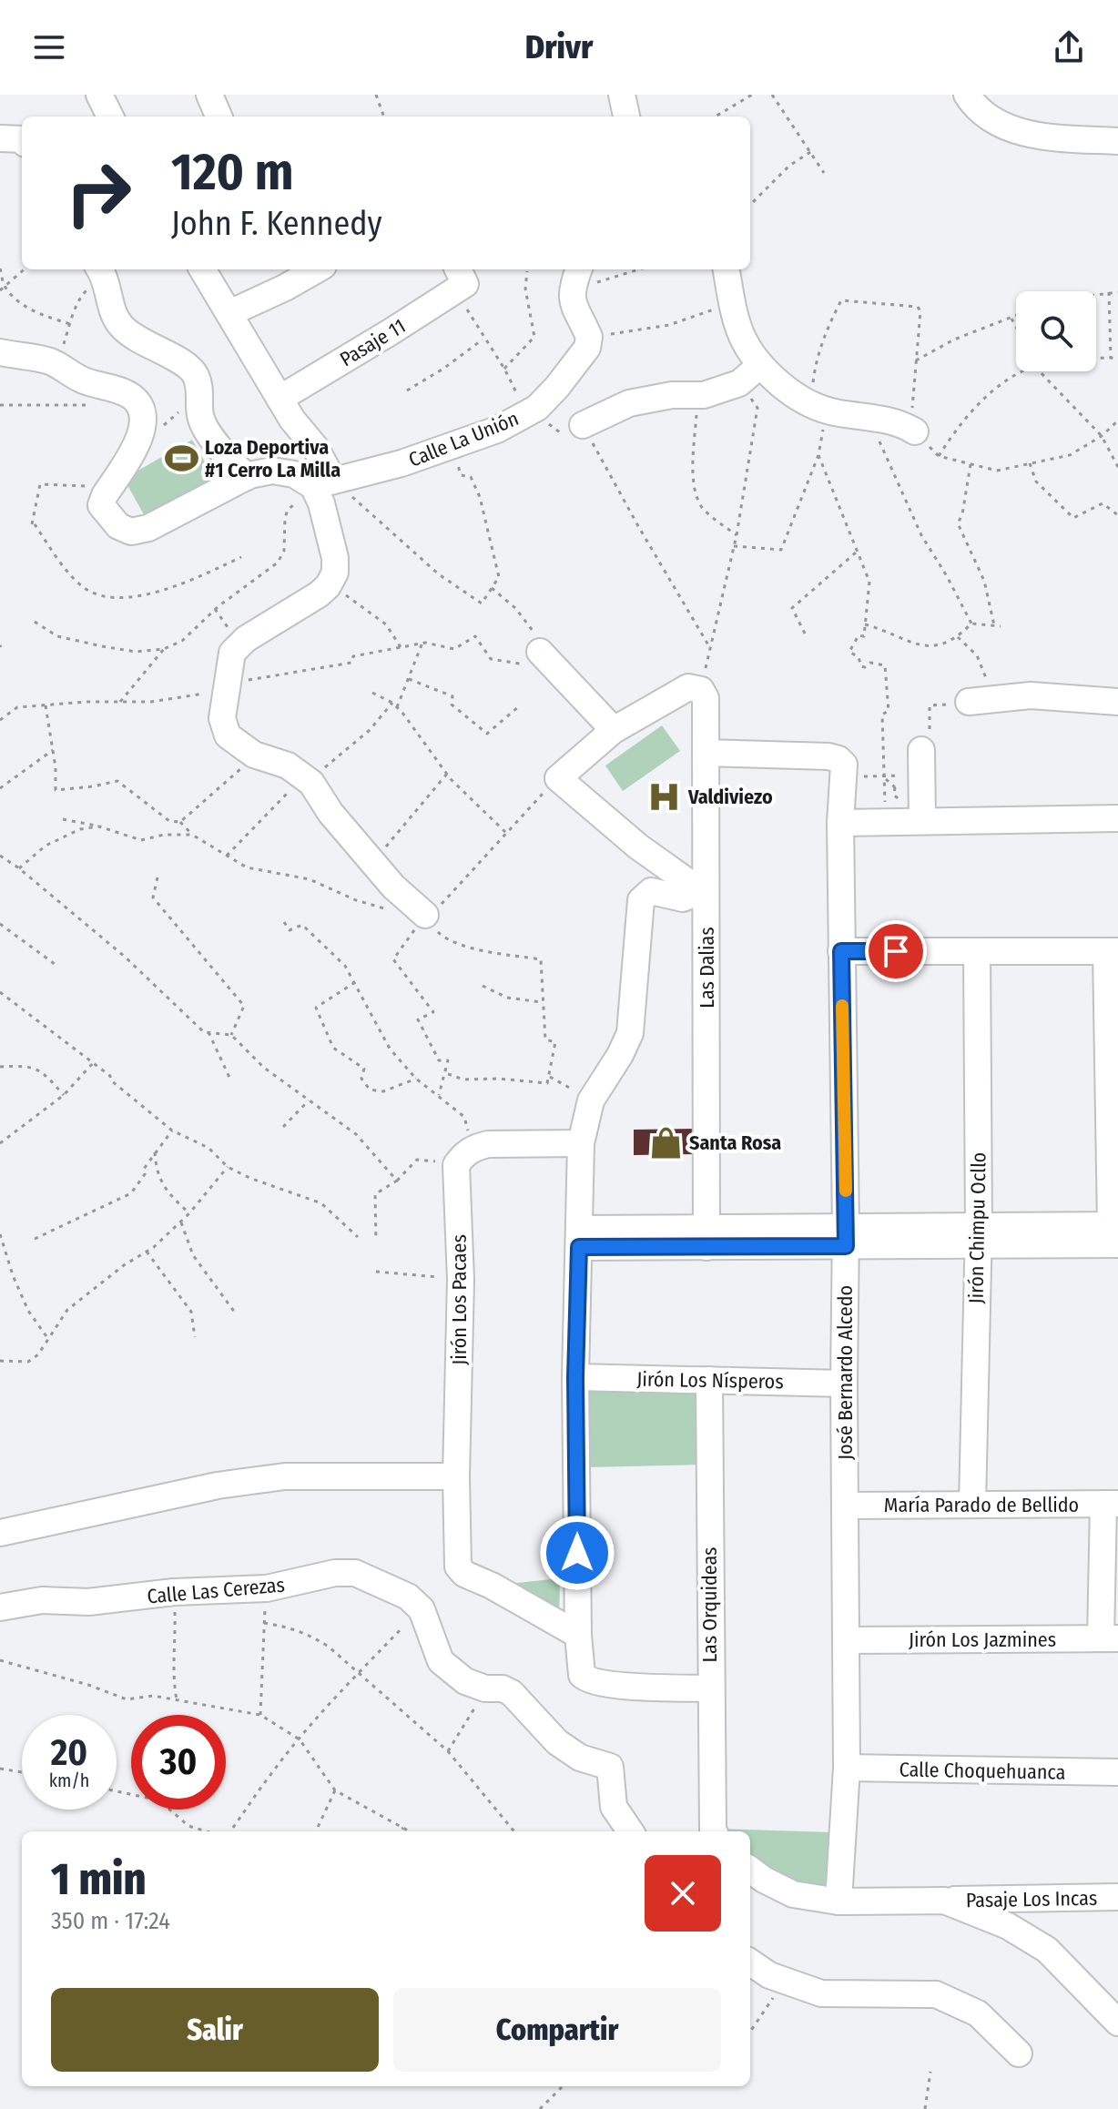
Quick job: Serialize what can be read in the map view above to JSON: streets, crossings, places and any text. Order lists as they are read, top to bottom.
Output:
{
  "streets": {
    "street": [
      "Pasaje 11",
      "Calle La Unión",
      "Las Dalias",
      "Jirón Chimpu Ocllo",
      "Jirón Los Pacaes",
      "José Bernardo Alcedo",
      "Jirón Los Nísperos",
      "María Parado de Bellido",
      "Calle Las Cerezas",
      "Las Orquideas",
      "Jirón Los Jazmines",
      "Calle Choquehuanca",
      "Pasaje Los Incas"
    ]
  },
  "crossings": [
    ["Jirón Chimpu Ocllo", "María Parado de Bellido"],
    ["José Bernardo Alcedo", "Jirón Los Nísperos"],
    ["José Bernardo Alcedo", "María Parado de Bellido"],
    ["José Bernardo Alcedo", "Jirón Los Jazmines"],
    ["José Bernardo Alcedo", "Calle Choquehuanca"],
    ["José Bernardo Alcedo", "Pasaje Los Incas"],
    ["Jirón Los Nísperos", "Las Orquideas"]
  ],
  "places": {
    "sports": ["Loza Deportiva #1 Cerro La Milla"],
    "hospital": ["Valdiviezo"],
    "shop": ["Santa Rosa"]
  },
  "page": {
    "header": "Drivr",
    "turn": ["120 m", "John F. Kennedy"],
    "speed": "20 km/h",
    "limit": "30",
    "heading": ["1 min", "350 m · 17:24"],
    "buttons": ["Salir", "Compartir"]
  }
}
